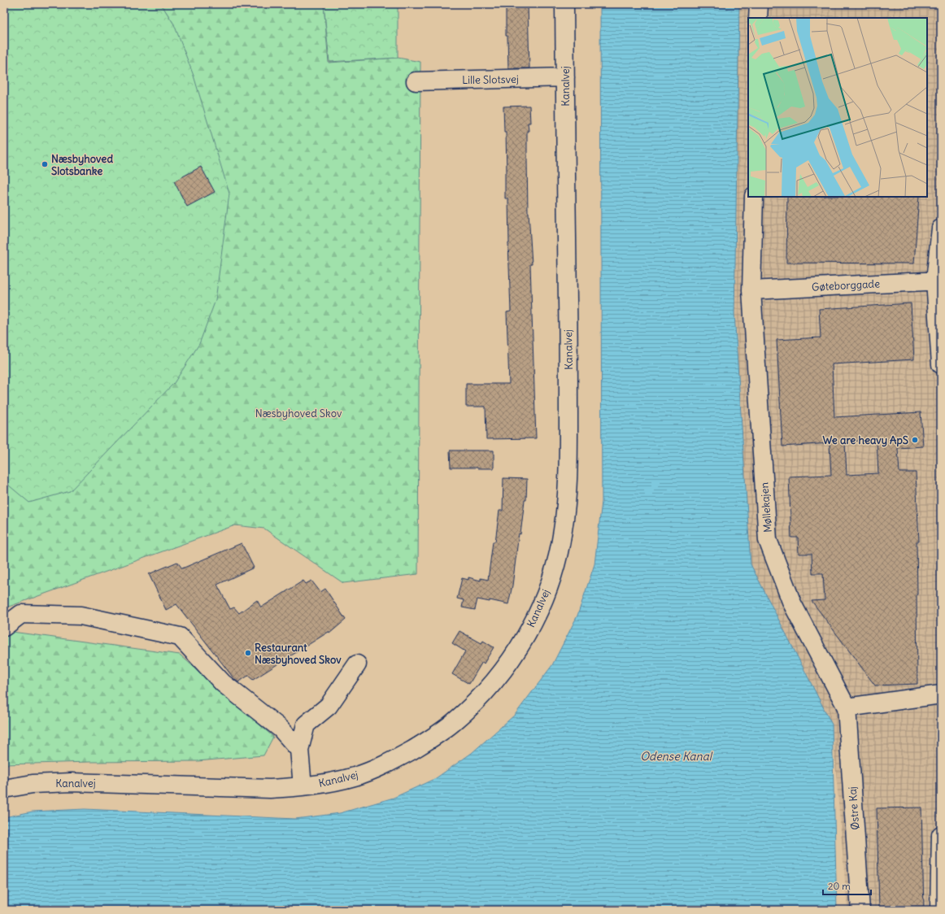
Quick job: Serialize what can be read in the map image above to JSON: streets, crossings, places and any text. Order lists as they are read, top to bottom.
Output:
{
  "streets": {
    "street": [
      "Lille Slotsvej",
      "Kanalvej",
      "Gøteborggade",
      "Møllekajen",
      "Østre Kaj"
    ]
  },
  "crossings": [
    ["Lille Slotsvej", "Kanalvej"],
    ["Gøteborggade", "Møllekajen"],
    ["Møllekajen", "Østre Kaj"]
  ],
  "water": ["Odense Kanal"],
  "parks": ["Næsbyhoved Skov"],
  "places": ["Næsbyhoved Slotsbanke", "We are heavy ApS", "Restaurant Næsbyhoved Skov"],
  "scale_bar": "20 m"
}
